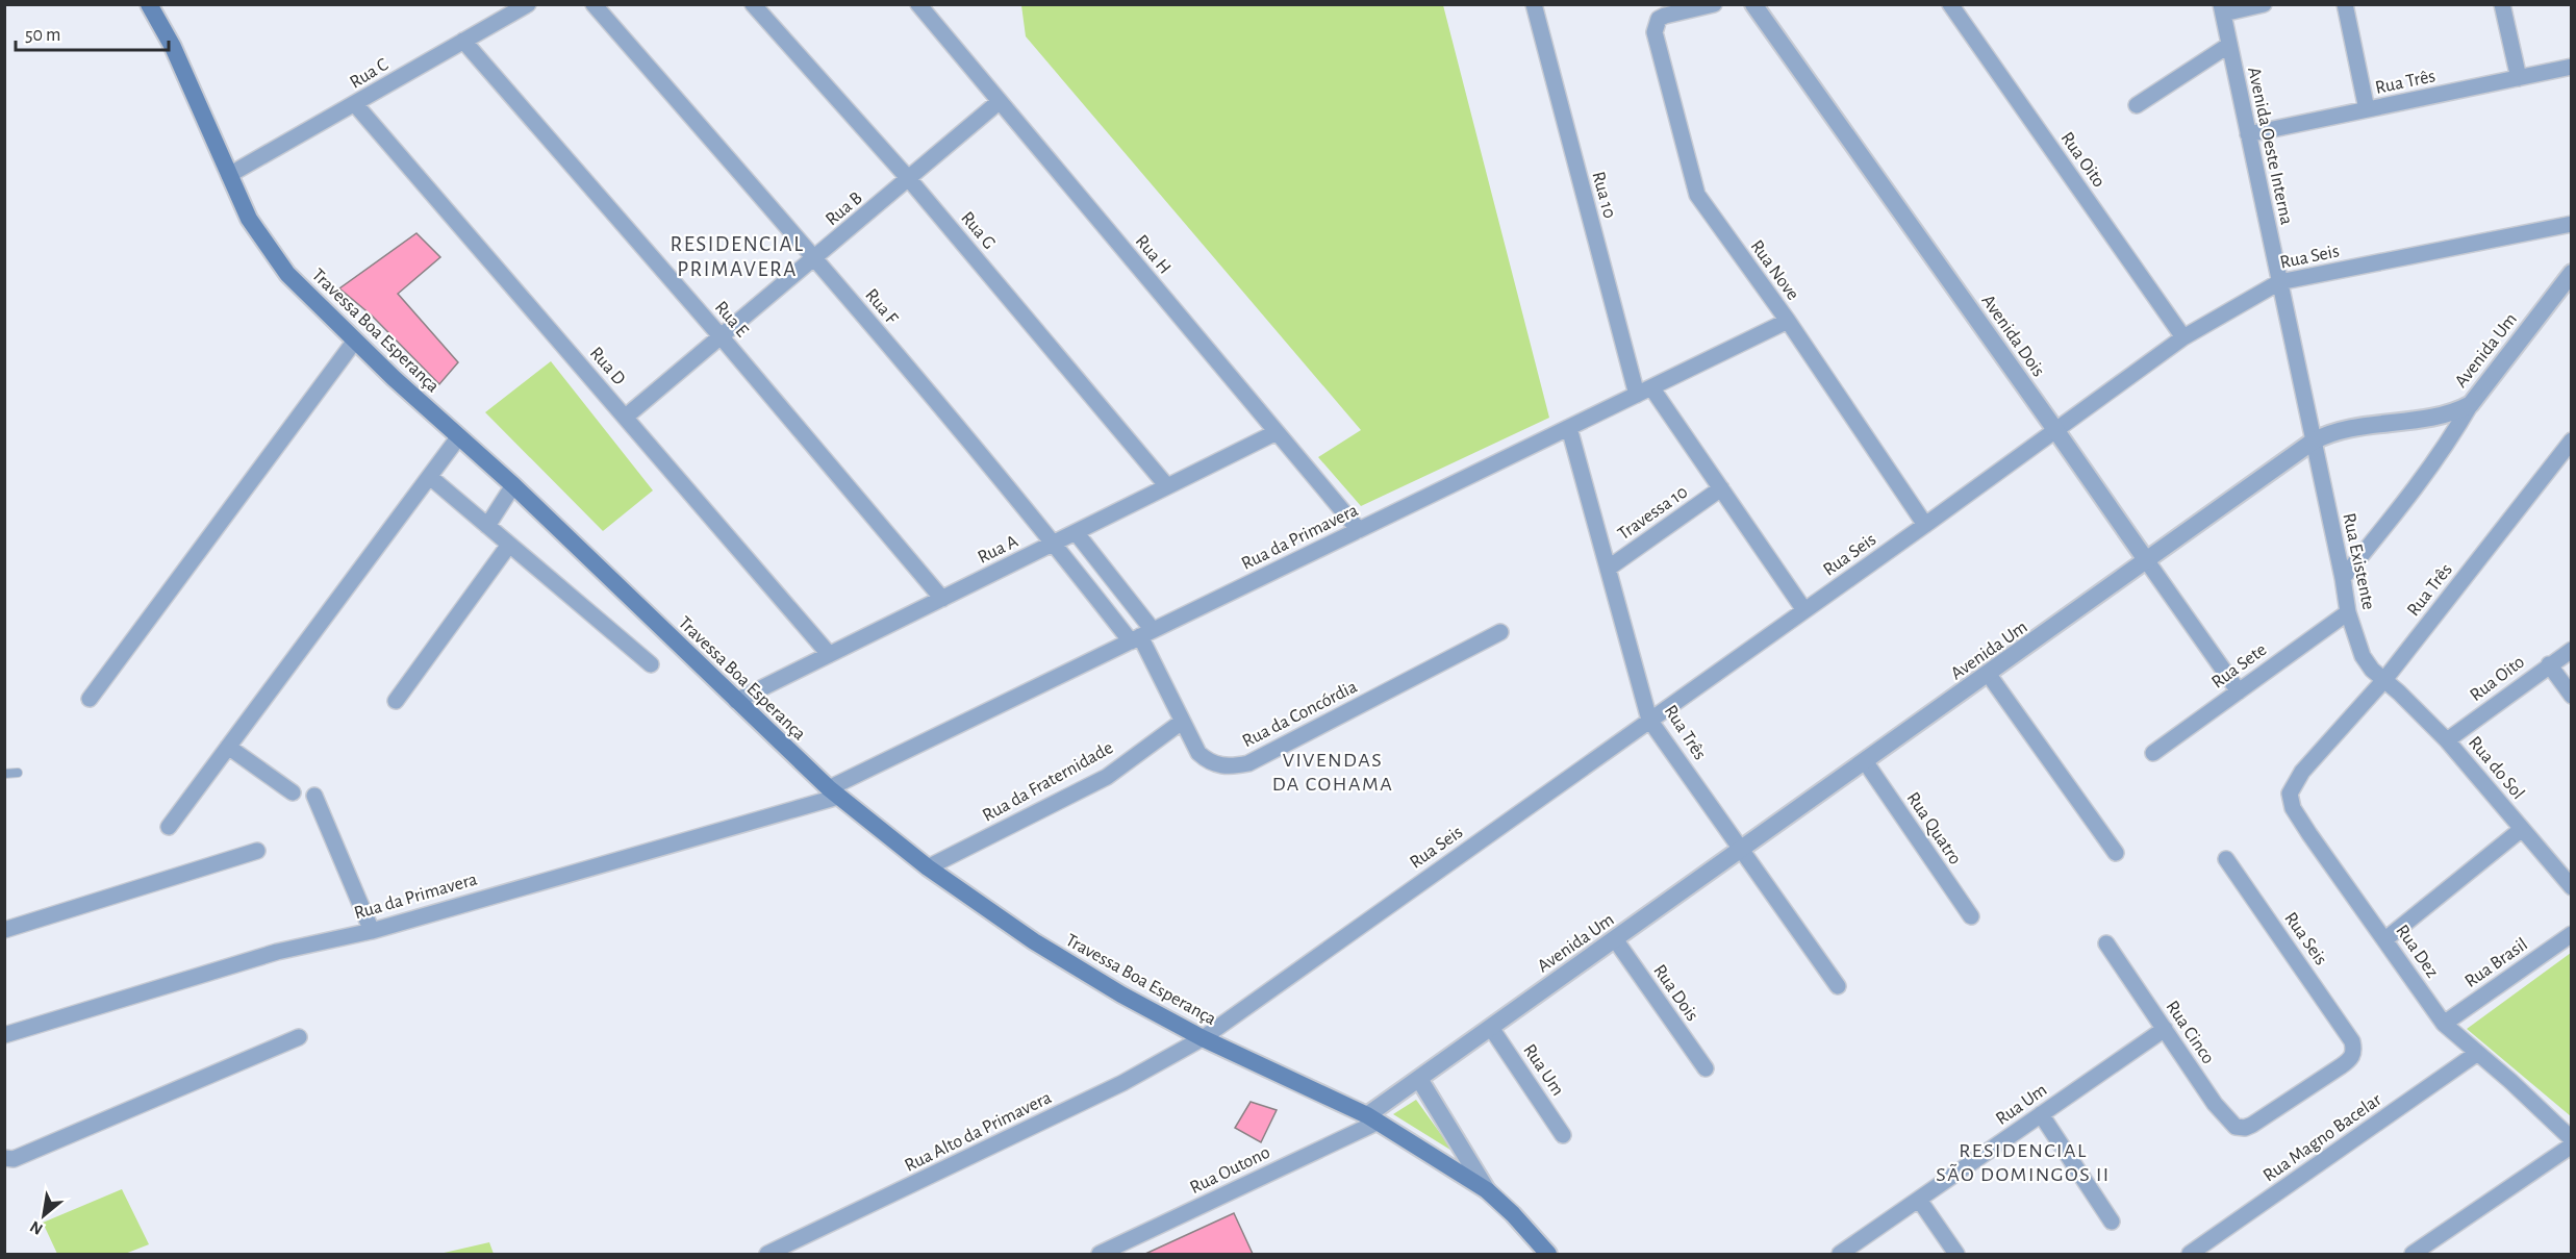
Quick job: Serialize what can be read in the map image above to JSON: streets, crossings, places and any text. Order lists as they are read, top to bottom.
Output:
{
  "streets": {
    "main road": ["Travessa Boa Esperança"],
    "street": [
      "Rua C",
      "Rua Três",
      "Avenida Oeste Interna",
      "Rua Oito",
      "Rua 10",
      "Rua B",
      "Rua G",
      "Rua H",
      "Rua Seis",
      "Rua Nove",
      "Rua F",
      "Rua E",
      "Avenida Dois",
      "Avenida Um",
      "Rua D",
      "Travessa 10",
      "Rua da Primavera",
      "Rua A",
      "Rua Existente",
      "Rua Sete",
      "Rua da Concórdia",
      "Rua do Sol",
      "Rua da Fraternidade",
      "Rua Quatro",
      "Rua Dez",
      "Rua Brasil",
      "Rua Dois",
      "Rua Cinco",
      "Rua Um",
      "Rua Alto da Primavera",
      "Rua Magno Bacelar",
      "Rua Outono"
    ]
  },
  "crossings": [
    ["Rua C", "Rua E"],
    ["Rua C", "Travessa Boa Esperança"],
    ["Rua C", "Rua D"],
    ["Rua Três", "Avenida Oeste Interna"],
    ["Rua Três", "Rua Seis"],
    ["Rua Três", "Avenida Um"],
    ["Rua Três", "Travessa 10"],
    ["Rua Três", "Rua da Primavera"],
    ["Rua Três", "Rua Existente"],
    ["Rua Três", "Rua do Sol"],
    ["Rua Três", "Rua Dez"],
    ["Avenida Oeste Interna", "Rua Seis"],
    ["Avenida Oeste Interna", "Avenida Um"],
    ["Avenida Oeste Interna", "Rua Existente"],
    ["Rua Oito", "Rua Seis"],
    ["Rua Oito", "Rua do Sol"],
    ["Rua 10", "Rua Seis"],
    ["Rua 10", "Travessa 10"],
    ["Rua 10", "Rua da Primavera"],
    ["Rua B", "Rua G"],
    ["Rua B", "Rua H"],
    ["Rua B", "Rua F"],
    ["Rua B", "Rua E"],
    ["Rua B", "Rua D"],
    ["Rua G", "Rua A"],
    ["Rua H", "Rua da Primavera"],
    ["Rua H", "Rua A"],
    ["Rua Seis", "Rua Nove"],
    ["Rua Seis", "Travessa Boa Esperança"],
    ["Rua Seis", "Avenida Dois"],
    ["Rua Seis", "Rua Cinco"],
    ["Rua Seis", "Rua Alto da Primavera"],
    ["Rua Nove", "Rua da Primavera"],
    ["Rua F", "Rua da Primavera"],
    ["Rua F", "Rua A"],
    ["Rua F", "Rua da Concórdia"],
    ["Rua E", "Rua A"],
    ["Travessa Boa Esperança", "Avenida Um"],
    ["Travessa Boa Esperança", "Rua da Primavera"],
    ["Travessa Boa Esperança", "Rua A"],
    ["Travessa Boa Esperança", "Rua da Fraternidade"],
    ["Travessa Boa Esperança", "Rua Alto da Primavera"],
    ["Travessa Boa Esperança", "Rua Outono"],
    ["Avenida Dois", "Avenida Um"],
    ["Avenida Dois", "Rua Sete"],
    ["Avenida Um", "Rua Existente"],
    ["Avenida Um", "Rua Quatro"],
    ["Avenida Um", "Rua Dois"],
    ["Avenida Um", "Rua Um"],
    ["Avenida Um", "Rua Outono"],
    ["Rua D", "Rua A"],
    ["Rua da Primavera", "Rua da Concórdia"],
    ["Rua Existente", "Rua Sete"],
    ["Rua Existente", "Rua do Sol"],
    ["Rua da Concórdia", "Rua da Fraternidade"],
    ["Rua Dez", "Rua Brasil"],
    ["Rua Dez", "Rua Magno Bacelar"],
    ["Rua Cinco", "Rua Um"]
  ],
  "districts": ["RESIDENCIAL PRIMAVERA", "VIVENDAS DA COHAMA", "RESIDENCIAL SÃO DOMINGOS II"],
  "scale_bar": "50 m",
  "north": "bottom left"
}
